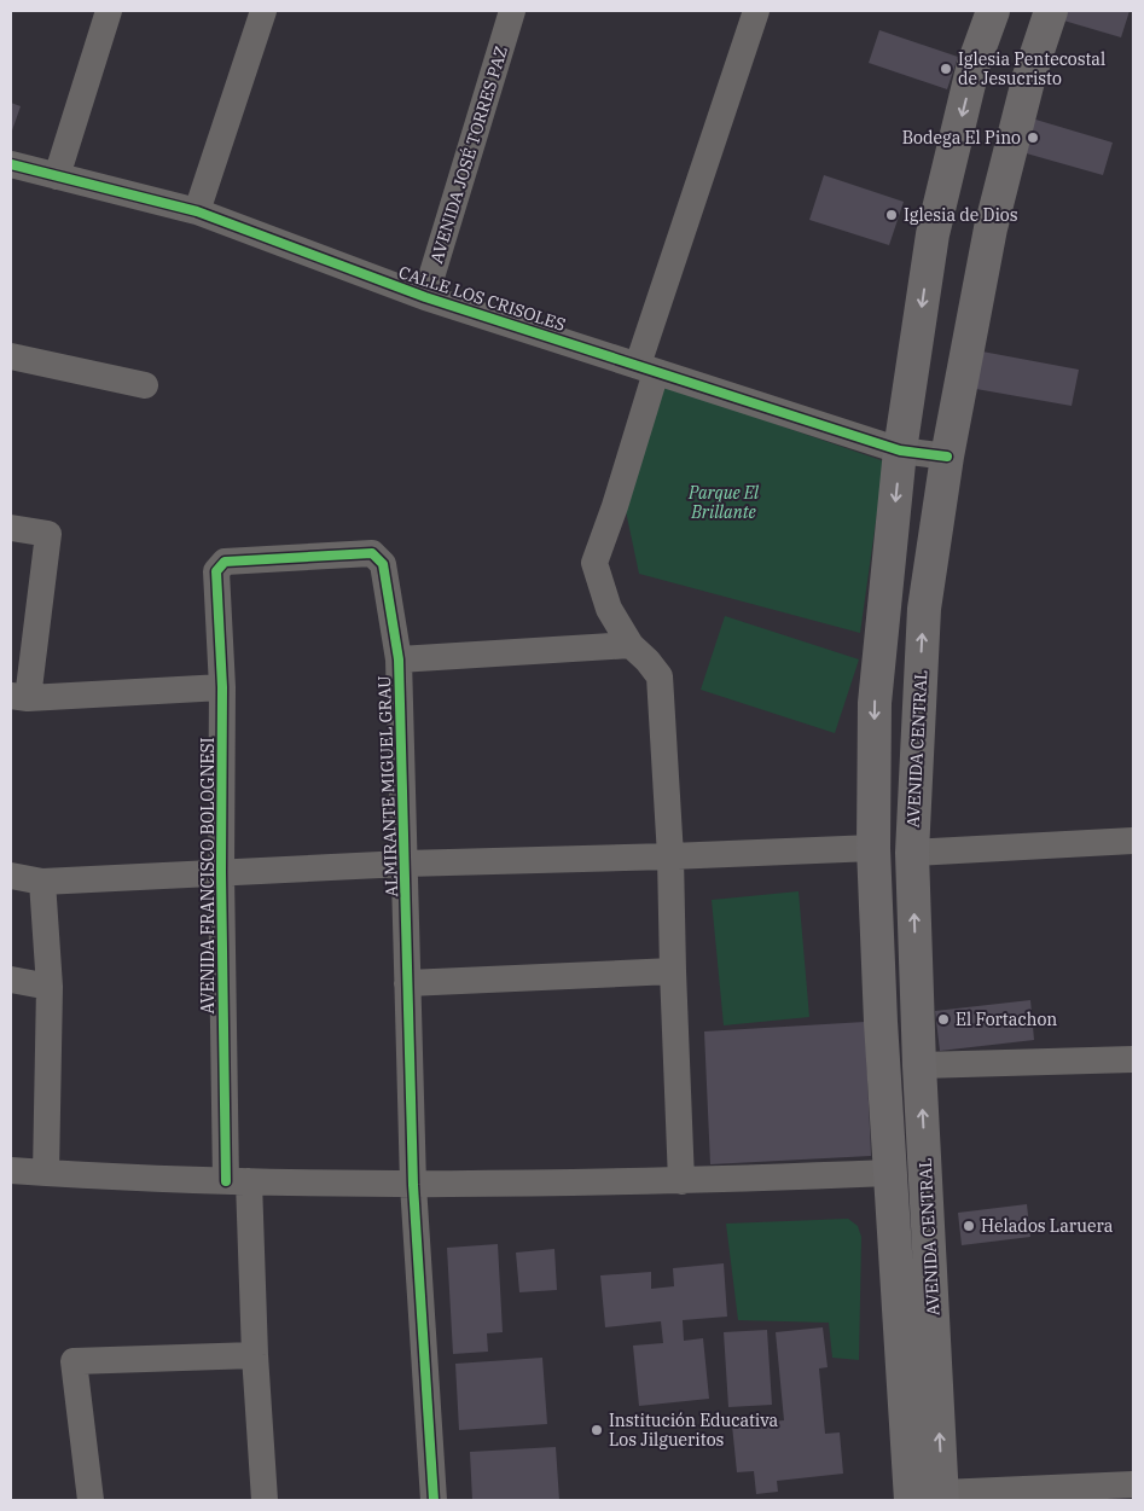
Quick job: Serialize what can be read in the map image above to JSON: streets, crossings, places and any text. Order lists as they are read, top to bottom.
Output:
{
  "streets": {
    "main road": ["AVENIDA CENTRAL"],
    "street": [
      "AVENIDA JOSÉ TORRES PAZ",
      "CALLE LOS CRISOLES",
      "ALMIRANTE MIGUEL GRAU",
      "AVENIDA FRANCISCO BOLOGNESI"
    ]
  },
  "crossings": [
    ["AVENIDA JOSÉ TORRES PAZ", "CALLE LOS CRISOLES"],
    ["CALLE LOS CRISOLES", "AVENIDA CENTRAL"],
    ["ALMIRANTE MIGUEL GRAU", "AVENIDA FRANCISCO BOLOGNESI"]
  ],
  "parks": ["Parque El Brillante"],
  "places": [
    "Iglesia Pentecostal de Jesucristo",
    "Bodega El Pino",
    "Iglesia de Dios",
    "El Fortachon",
    "Helados Laruera",
    "Institución Educativa Los Jilgueritos"
  ]
}
